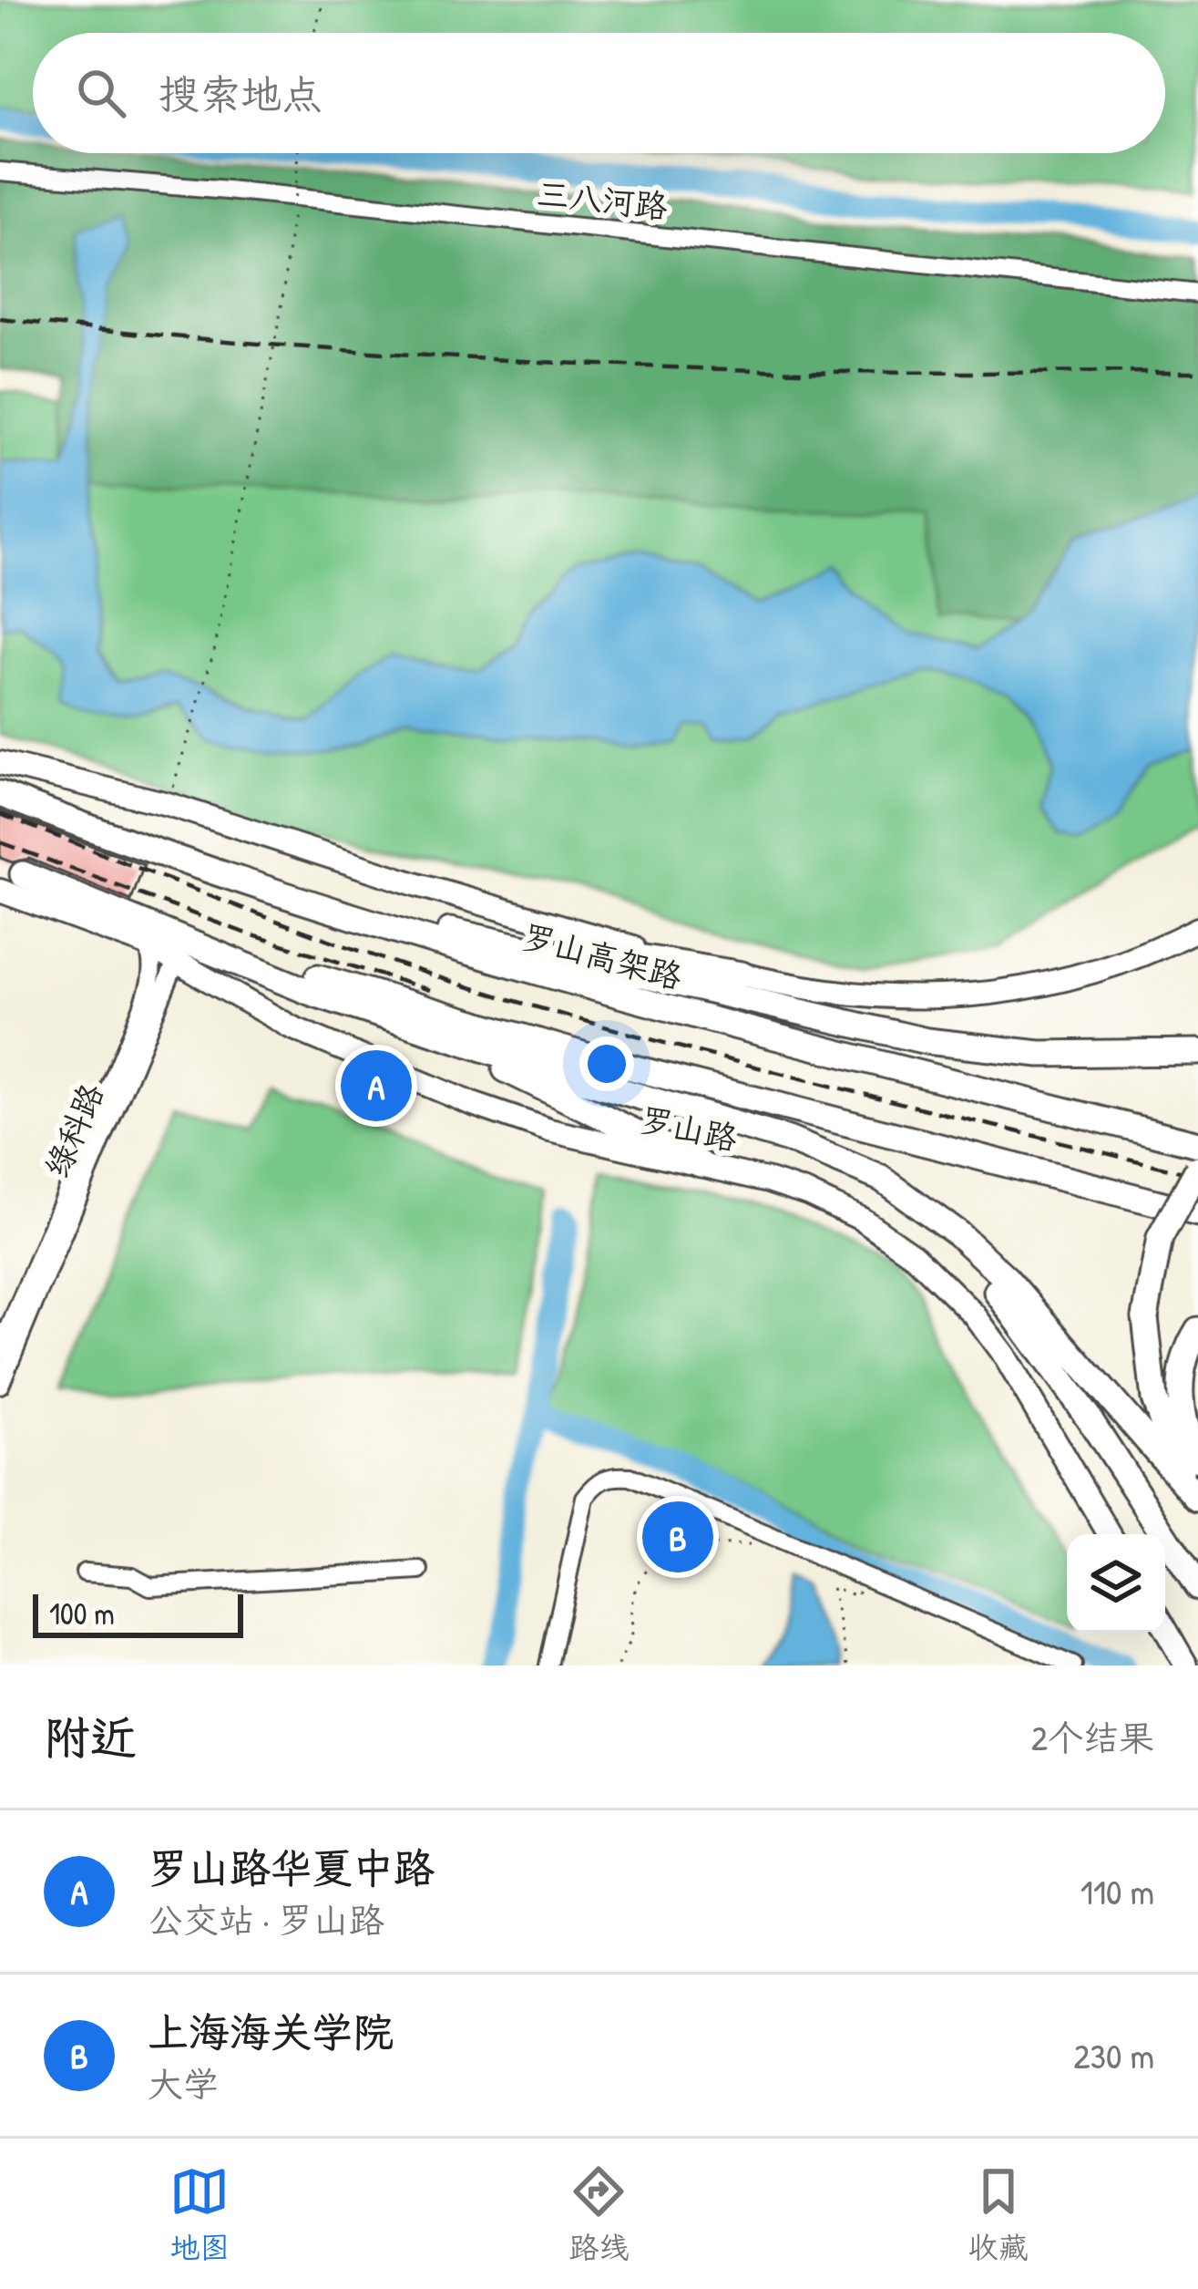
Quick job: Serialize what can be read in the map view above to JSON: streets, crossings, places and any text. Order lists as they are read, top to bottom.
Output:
{
  "streets": {
    "highway": ["罗山高架路"],
    "main road": ["罗山路"],
    "street": ["三八河路", "绿科路"]
  },
  "crossings": [
    ["罗山路", "绿科路"]
  ],
  "scale_bar": "100 m",
  "page": {
    "search": "搜索地点",
    "pins": ["A", "B"],
    "scale": "100 m",
    "heading": ["附近", "2个结果"],
    "list": [
      {
        "mark": "A",
        "name": "罗山路华夏中路",
        "note": "公交站 · 罗山路",
        "value": "110 m"
      },
      {
        "mark": "B",
        "name": "上海海关学院",
        "note": "大学",
        "value": "230 m"
      }
    ],
    "nav": ["地图", "路线", "收藏"]
  }
}
